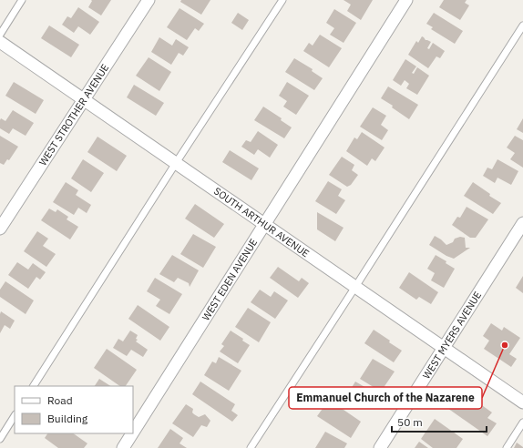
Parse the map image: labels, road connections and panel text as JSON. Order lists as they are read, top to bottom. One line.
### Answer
{"streets":{"street":["WEST STROTHER AVENUE","SOUTH ARTHUR AVENUE","WEST EDEN AVENUE","WEST MYERS AVENUE"]},"crossings":[["WEST STROTHER AVENUE","SOUTH ARTHUR AVENUE"],["SOUTH ARTHUR AVENUE","WEST EDEN AVENUE"],["SOUTH ARTHUR AVENUE","WEST MYERS AVENUE"]],"places":["Emmanuel Church of the Nazarene"],"legend":["Road","Building"],"scale_bar":"50 m"}
